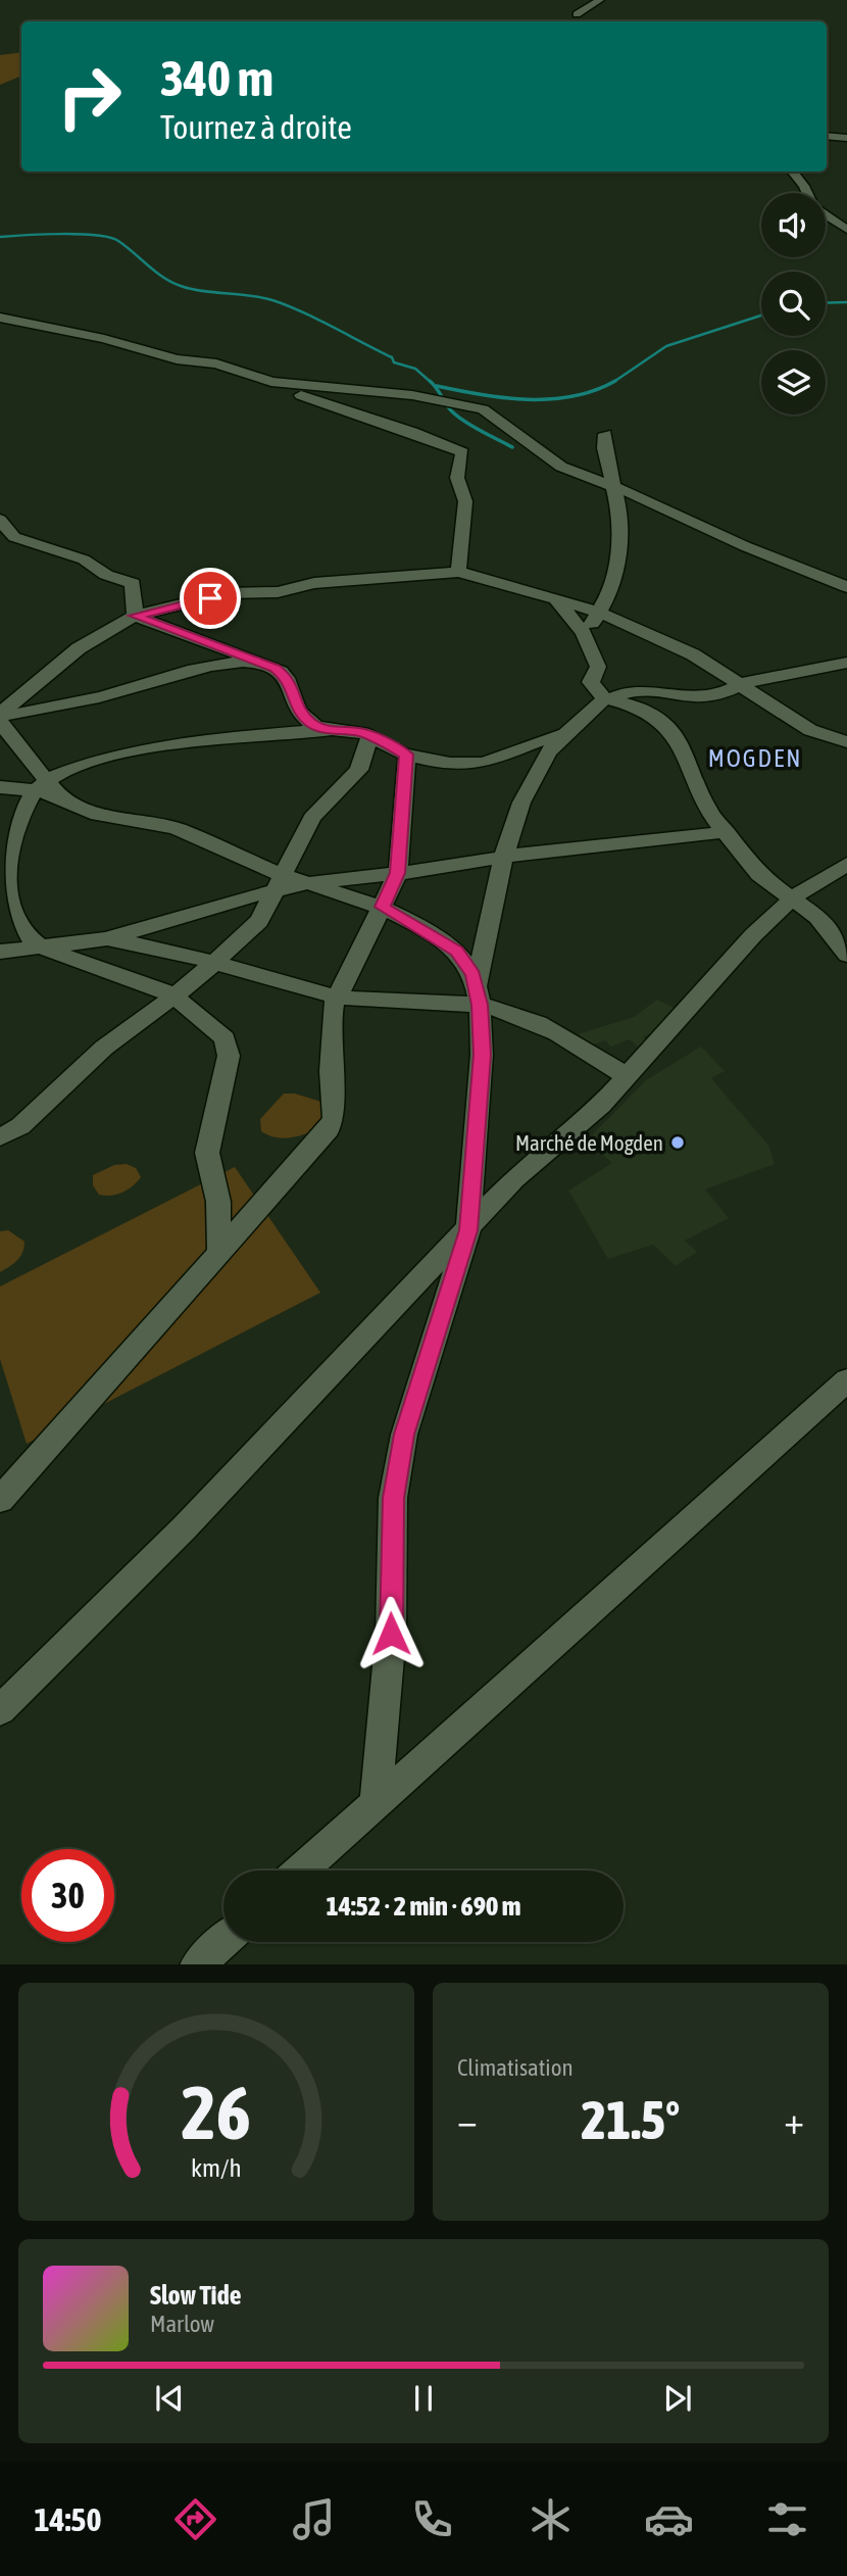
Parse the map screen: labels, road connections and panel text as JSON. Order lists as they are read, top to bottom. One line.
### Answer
{"districts":["MOGDEN"],"places":["Marché de Mogden"],"page":{"turn":["340 m","Tournez à droite"],"limit":"30","trip":"14:52 · 2 min · 690 m","tile":"Climatisation","heat":["−","21.5°","+"],"song":["Slow Tide","Marlow"],"tabs":"14:50","gauge":["26","km/h"]}}
